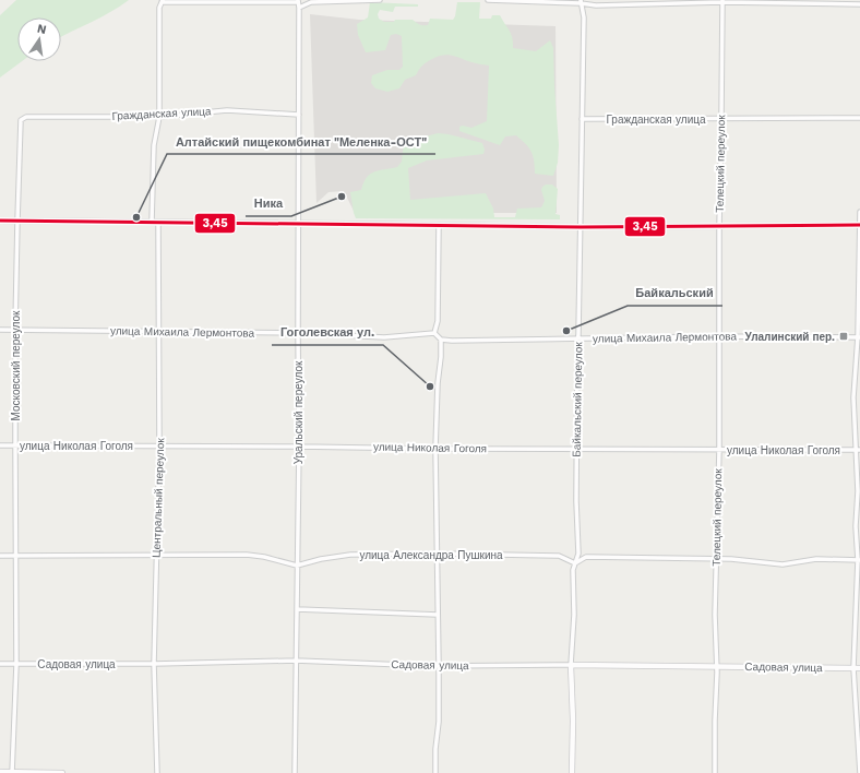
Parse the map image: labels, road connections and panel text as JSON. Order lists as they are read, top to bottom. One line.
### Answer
{"streets":{"main road":["Байкальский переулок","Садовая улица"],"street":["Гражданская улица","Телецкий переулок","улица Михаила Лермонтова","Московский переулок","Уральский переулок","улица Николая Гоголя","Центральный переулок","улица Александра Пушкина"]},"crossings":[["Гражданская улица","Телецкий переулок"],["Гражданская улица","Московский переулок"],["Гражданская улица","Байкальский переулок"],["Гражданская улица","Уральский переулок"],["Телецкий переулок","улица Михаила Лермонтова"],["Телецкий переулок","улица Николая Гоголя"],["Телецкий переулок","Садовая улица"],["улица Михаила Лермонтова","Московский переулок"],["улица Михаила Лермонтова","Байкальский переулок"],["улица Михаила Лермонтова","Уральский переулок"],["улица Михаила Лермонтова","Центральный переулок"],["Московский переулок","улица Николая Гоголя"],["Московский переулок","улица Александра Пушкина"],["Московский переулок","Садовая улица"],["Байкальский переулок","улица Николая Гоголя"],["Байкальский переулок","улица Александра Пушкина"],["Байкальский переулок","Садовая улица"],["Уральский переулок","улица Николая Гоголя"],["Уральский переулок","улица Александра Пушкина"],["Уральский переулок","Садовая улица"],["улица Николая Гоголя","Центральный переулок"],["Центральный переулок","улица Александра Пушкина"],["Центральный переулок","Садовая улица"]],"places":{"other":["Ника","Алтайский пищекомбинат \"Меленка-ОСТ\"","Байкальский","Гоголевская ул."],"transit":["Улалинский пер."]},"lines":["transit line 3,45"],"north":"top"}
